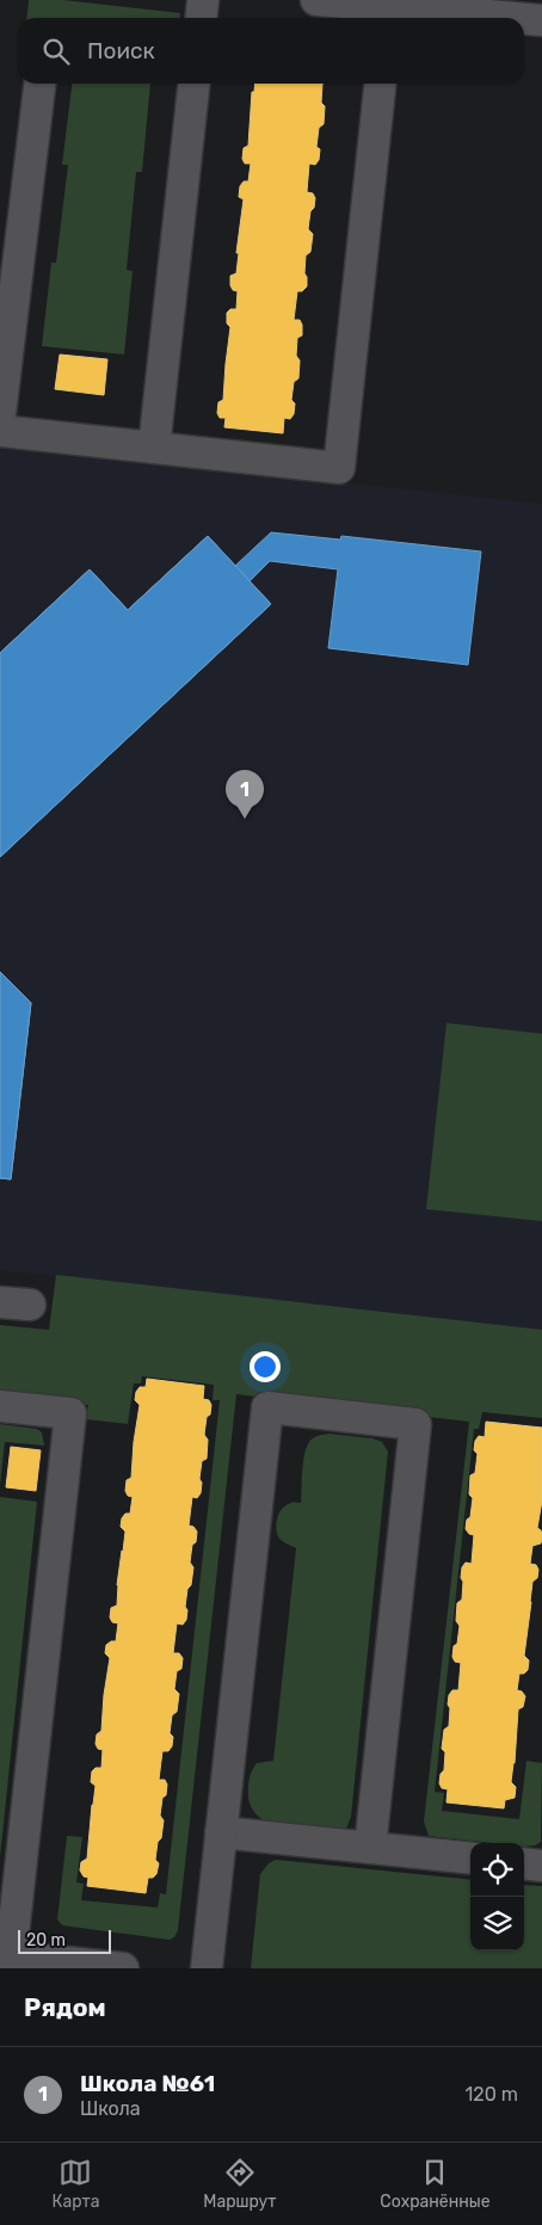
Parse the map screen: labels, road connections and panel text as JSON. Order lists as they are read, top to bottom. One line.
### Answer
{"scale_bar":"20 m","page":{"search":"Поиск","pins":"1","scale":"20 m","heading":"Рядом","list":[{"mark":"1","name":"Школа №61","note":"Школа","value":"120 m"}],"nav":["Карта","Маршрут","Сохранённые"]}}
